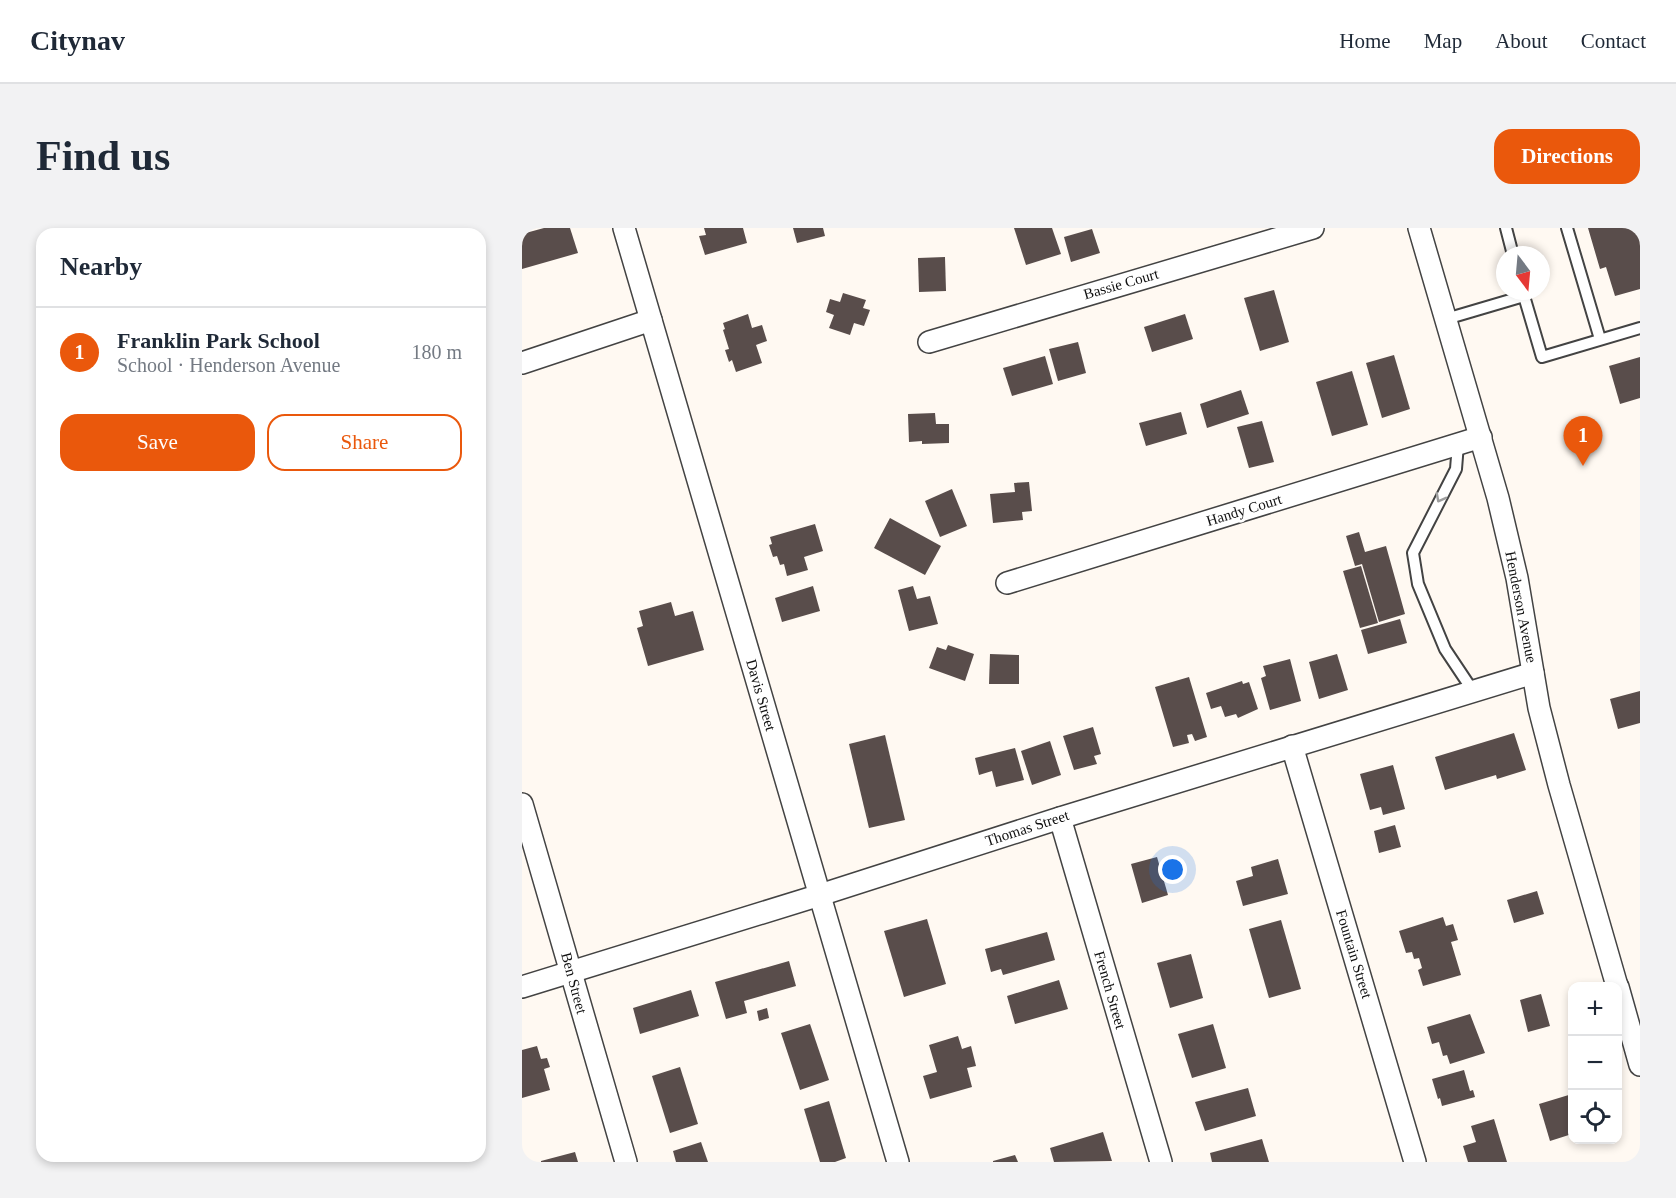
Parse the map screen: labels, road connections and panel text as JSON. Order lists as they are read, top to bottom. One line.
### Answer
{"streets":{"street":["Bassie Court","Handy Court","Henderson Avenue","Davis Street","Thomas Street","Fountain Street","Ben Street","French Street"]},"crossings":[["Handy Court","Henderson Avenue"],["Henderson Avenue","Thomas Street"],["Davis Street","Thomas Street"],["Thomas Street","Fountain Street"],["Thomas Street","Ben Street"],["Thomas Street","French Street"]],"north":"bottom","page":{"header":"Citynav","nav":["Home","Map","About","Contact"],"buttons":["Directions",["Save","Share"]],"title":"Find us","heading":"Nearby","list":[{"mark":"1","name":"Franklin Park School","note":"School · Henderson Avenue","value":"180 m"}],"pins":"1","map_buttons":["+","−"]}}
